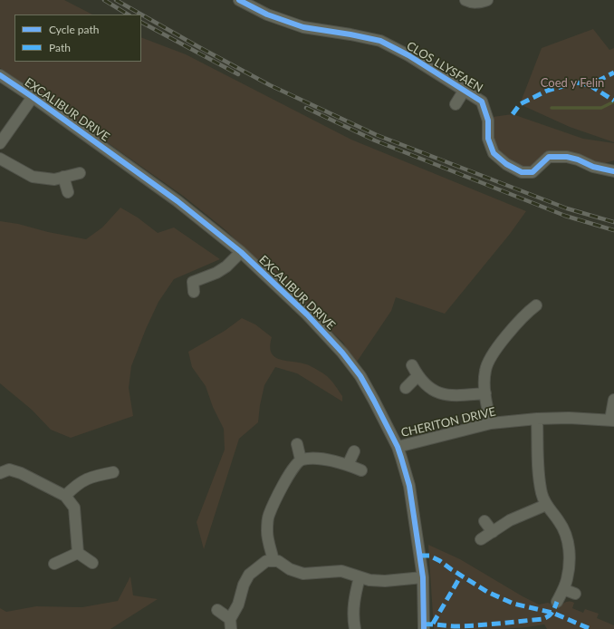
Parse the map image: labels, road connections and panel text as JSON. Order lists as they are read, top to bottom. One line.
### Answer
{"streets":{"street":["CLOS LLYSFAEN","EXCALIBUR DRIVE","CHERITON DRIVE"]},"crossings":[["EXCALIBUR DRIVE","CHERITON DRIVE"]],"parks":["Coed y Felin"],"legend":["Cycle path","Path"]}
